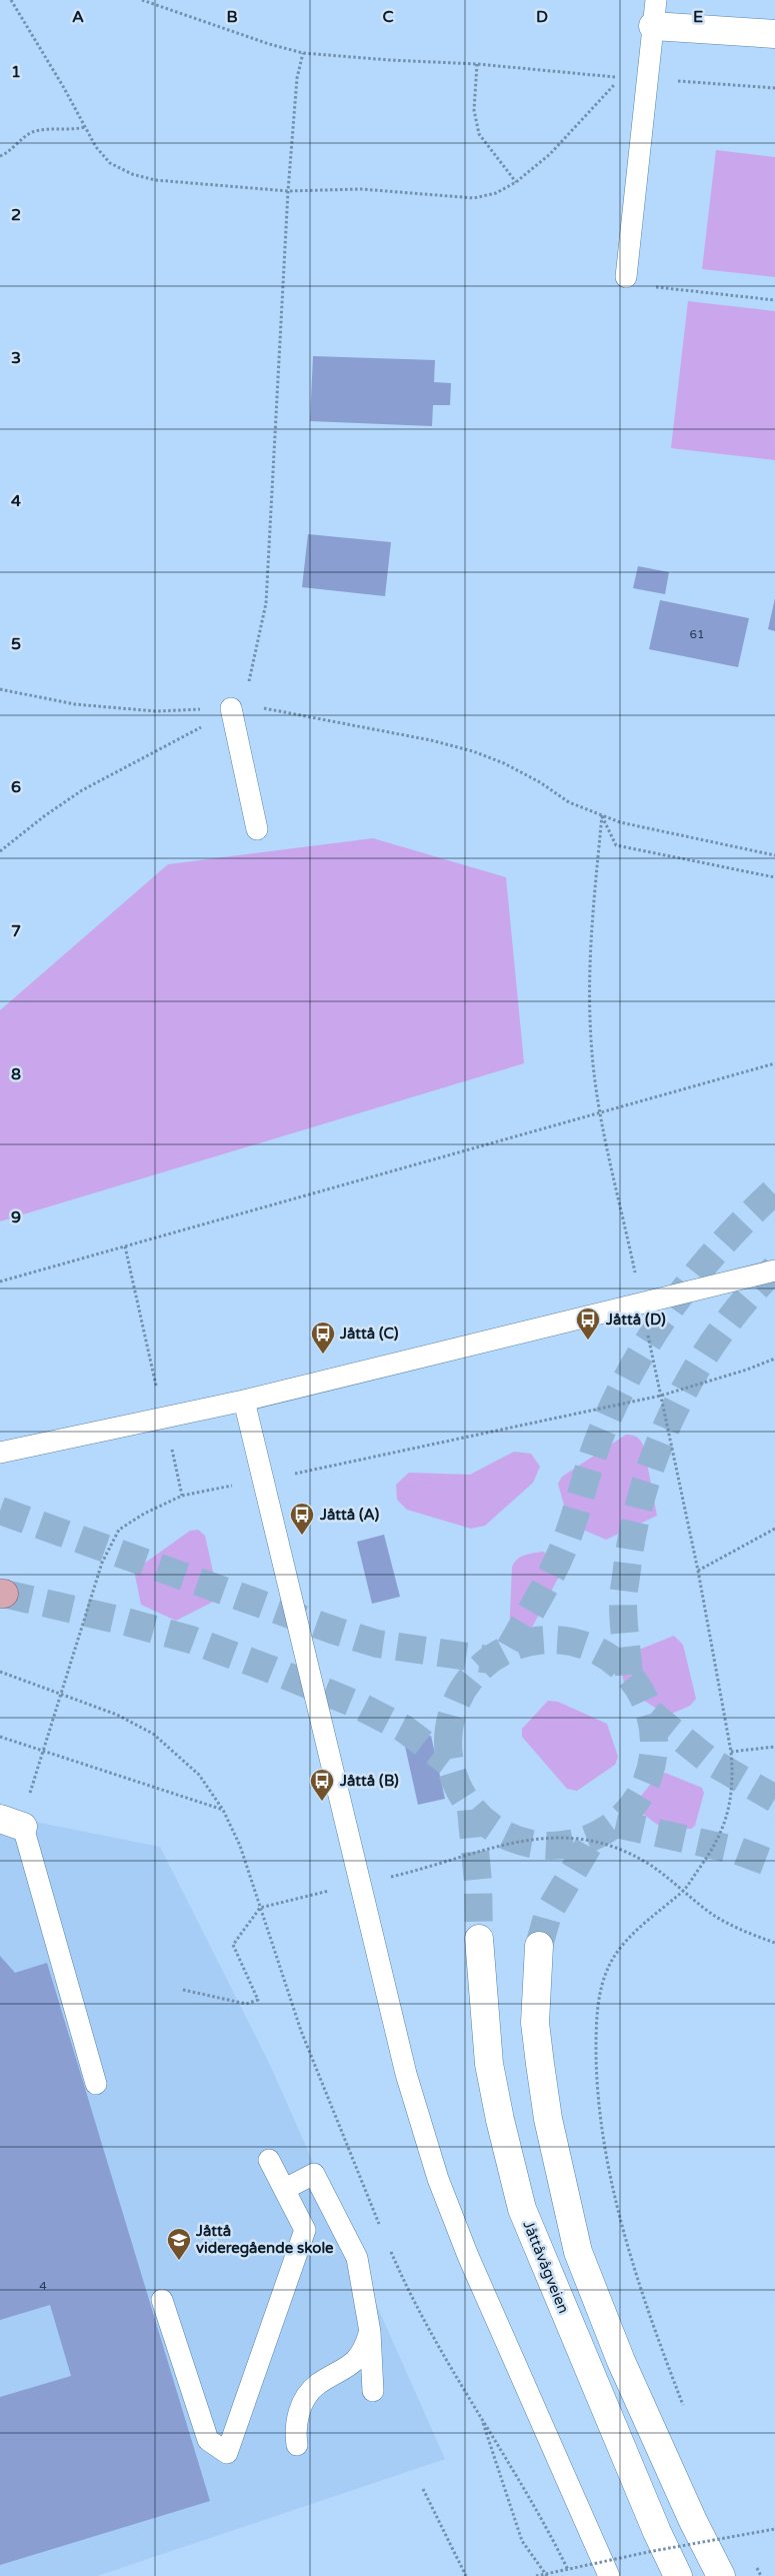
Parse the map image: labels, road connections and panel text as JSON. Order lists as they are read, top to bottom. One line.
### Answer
{"streets":{"street":["Jåttåvågveien"]},"places":{"bus stop":["Jåttå (D)","Jåttå (C)","Jåttå (A)","Jåttå (B)"],"school or university":["Jåttå videregående skole"]},"house_numbers":["61","4"],"grid":{"columns":["A","B","C","D","E"],"rows":["1","2","3","4","5","6","7","8","9"]}}
